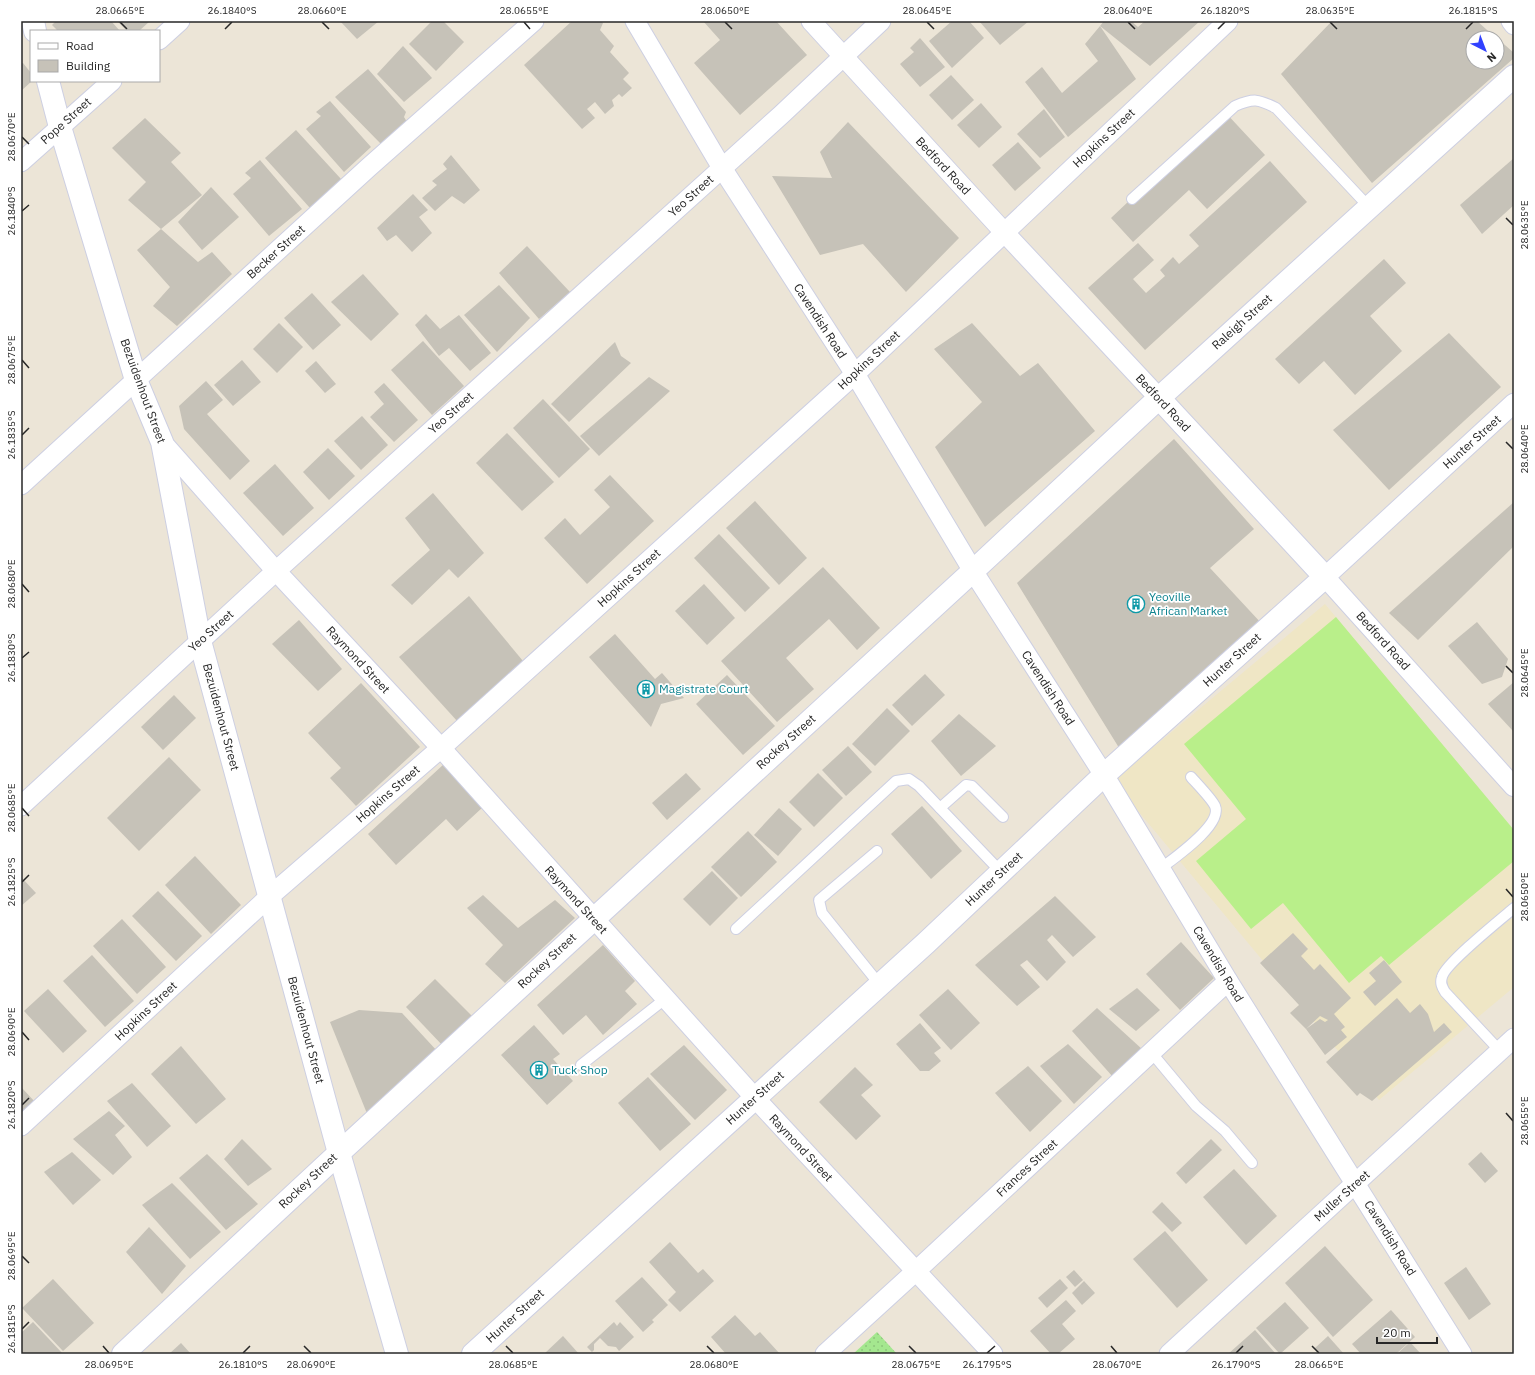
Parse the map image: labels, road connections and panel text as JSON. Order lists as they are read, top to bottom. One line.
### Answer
{"streets":{"main road":["Bedford Road","Raleigh Street","Bezuidenhout Street","Hunter Street","Rockey Street"],"street":["Pope Street","Hopkins Street","Yeo Street","Becker Street","Cavendish Road","Raymond Street","Frances Street","Muller Street"]},"crossings":[["Pope Street","Bezuidenhout Street"],["Hopkins Street","Bedford Road"],["Hopkins Street","Cavendish Road"],["Hopkins Street","Bezuidenhout Street"],["Hopkins Street","Raymond Street"],["Bedford Road","Yeo Street"],["Bedford Road","Raleigh Street"],["Bedford Road","Hunter Street"],["Yeo Street","Cavendish Road"],["Yeo Street","Bezuidenhout Street"],["Yeo Street","Raymond Street"],["Becker Street","Bezuidenhout Street"],["Cavendish Road","Raleigh Street"],["Cavendish Road","Hunter Street"],["Cavendish Road","Rockey Street"],["Cavendish Road","Frances Street"],["Cavendish Road","Muller Street"],["Raleigh Street","Rockey Street"],["Bezuidenhout Street","Raymond Street"],["Bezuidenhout Street","Rockey Street"],["Hunter Street","Raymond Street"],["Raymond Street","Rockey Street"],["Raymond Street","Frances Street"]],"places":{"building":["Yeoville African Market","Magistrate Court","Tuck Shop"]},"legend":["Road","Building"],"scale_bar":"20 m","north":"bottom right","coordinates":["28.0665°E","26.1840°S","28.0660°E","28.0655°E","28.0650°E","28.0645°E","28.0640°E","26.1820°S","28.0635°E","26.1815°S","28.0670°E","28.0675°E","26.1835°S","28.0680°E","26.1830°S","28.0685°E","26.1825°S","28.0690°E","28.0695°E","26.1810°S","26.1795°S","26.1790°S"]}
